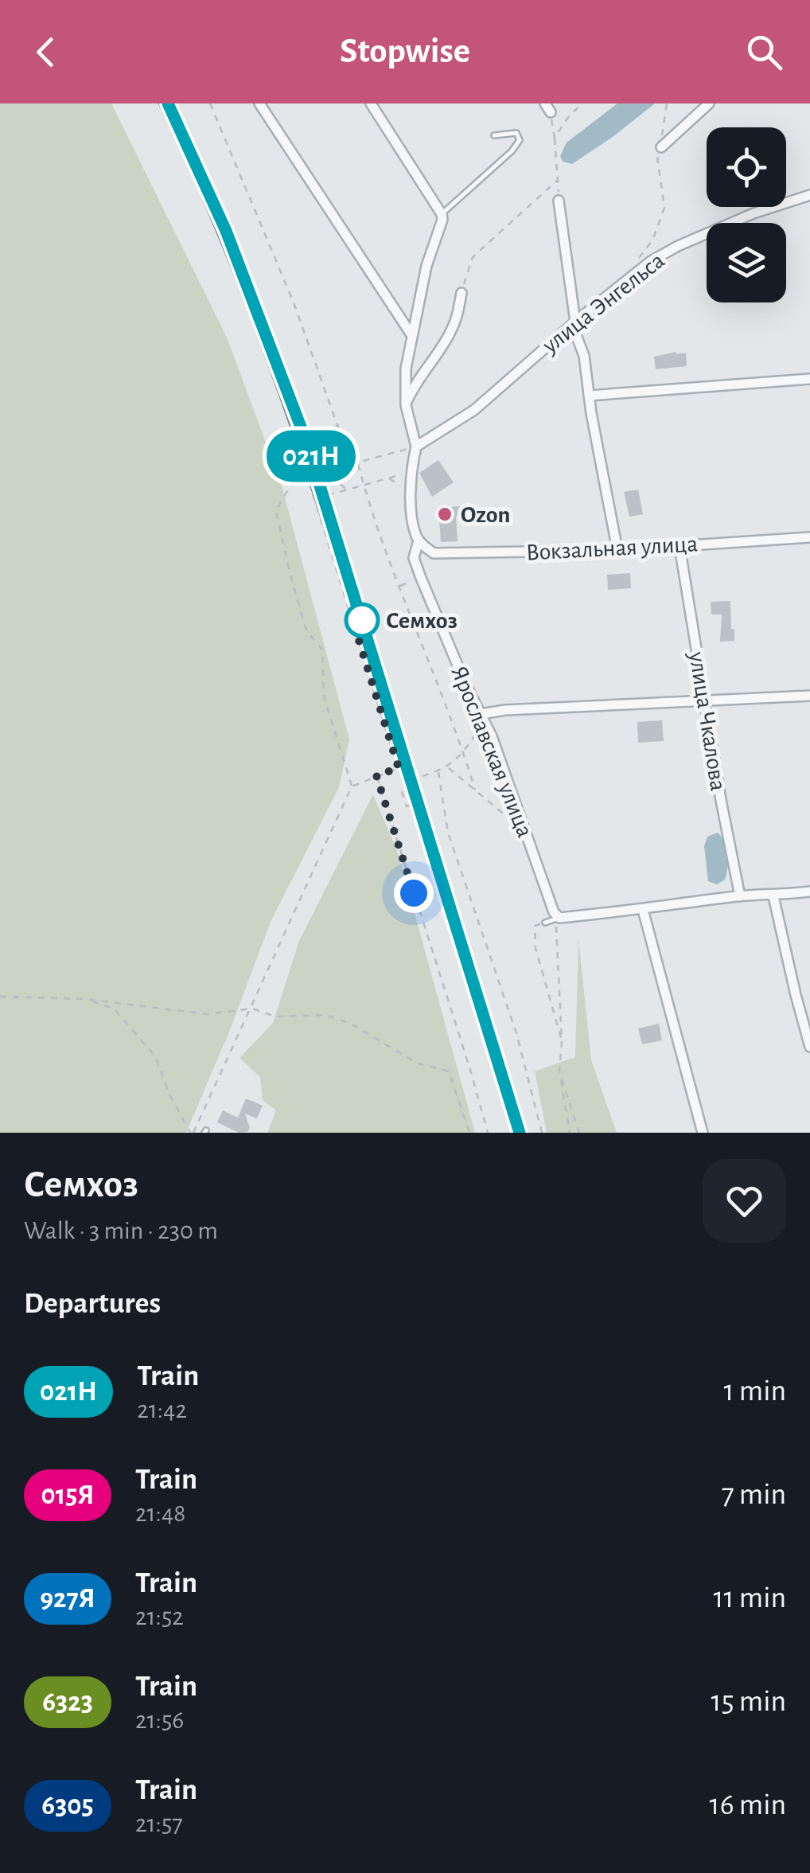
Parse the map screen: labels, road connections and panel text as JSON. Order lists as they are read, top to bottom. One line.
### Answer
{"streets":{"street":["улица Энгельса","Вокзальная улица","улица Чкалова","Ярославская улица"]},"crossings":[["улица Энгельса","Ярославская улица"],["Вокзальная улица","улица Чкалова"],["Вокзальная улица","Ярославская улица"]],"places":["Ozon","Семхоз"],"page":{"header":"Stopwise","on_map":"021Н","heading":[["Семхоз","Walk · 3 min · 230 m"],"Departures"],"list":[{"mark":"021Н","name":"Train","note":"21:42","value":"1 min"},{"mark":"015Я","name":"Train","note":"21:48","value":"7 min"},{"mark":"927Я","name":"Train","note":"21:52","value":"11 min"},{"mark":"6323","name":"Train","note":"21:56","value":"15 min"},{"mark":"6305","name":"Train","note":"21:57","value":"16 min"}]}}
